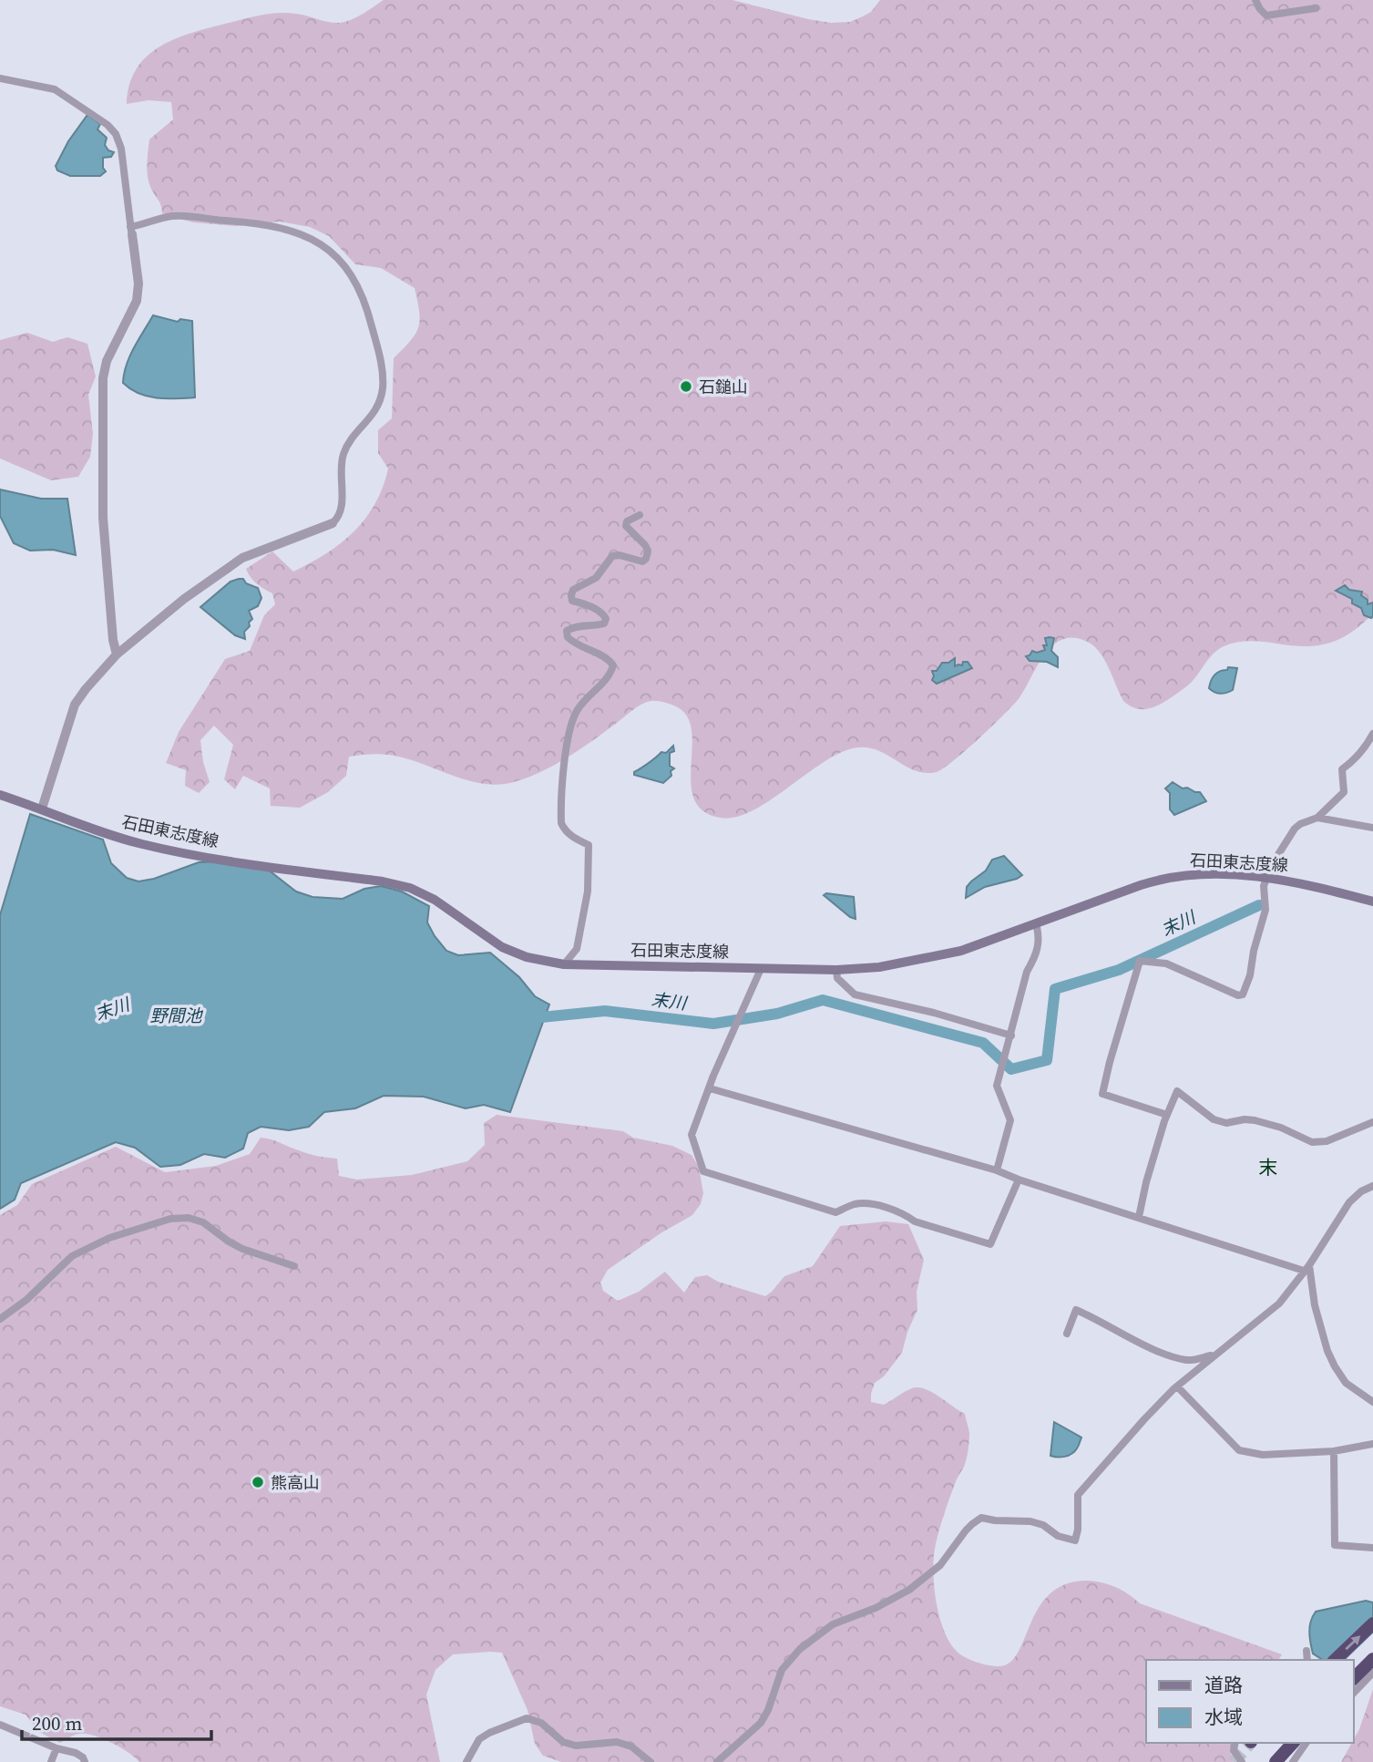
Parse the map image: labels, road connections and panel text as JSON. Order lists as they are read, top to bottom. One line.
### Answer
{"streets":{"main road":["石田東志度線"]},"districts":["末"],"water":["末川","野間池"],"places":["石鎚山","熊高山"],"legend":["道路","水域"],"scale_bar":"200 m"}
